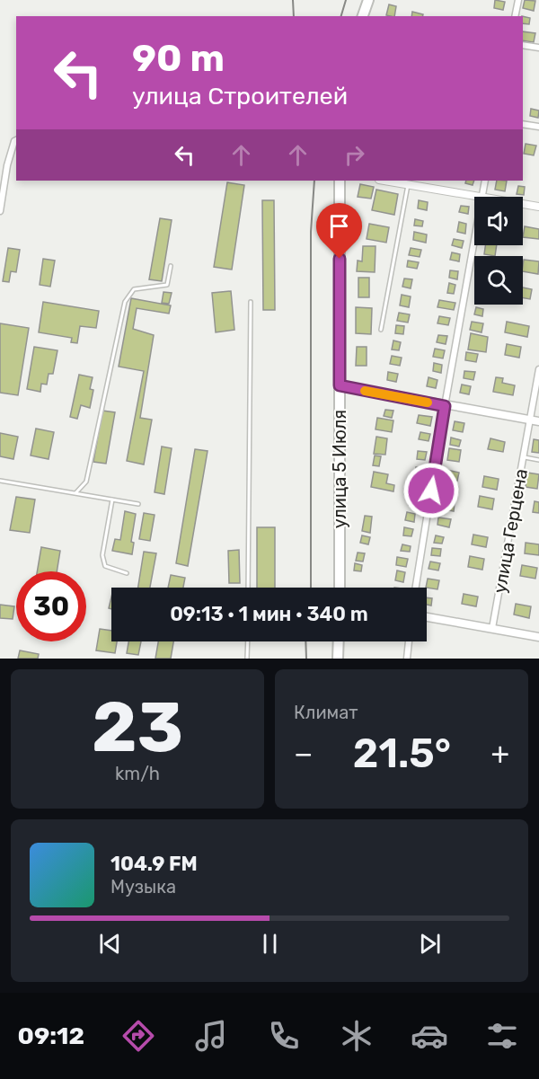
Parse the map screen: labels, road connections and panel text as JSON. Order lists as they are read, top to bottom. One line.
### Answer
{"streets":{"highway":["улица 5 Июля"],"street":["улица Герцена"]},"page":{"turn":["90 m","улица Строителей"],"limit":"30","trip":"09:13 · 1 мин · 340 m","tile":[["23","km/h"],"Климат"],"heat":["−","21.5°","+"],"song":["104.9 FM","Музыка"],"tabs":"09:12"}}
